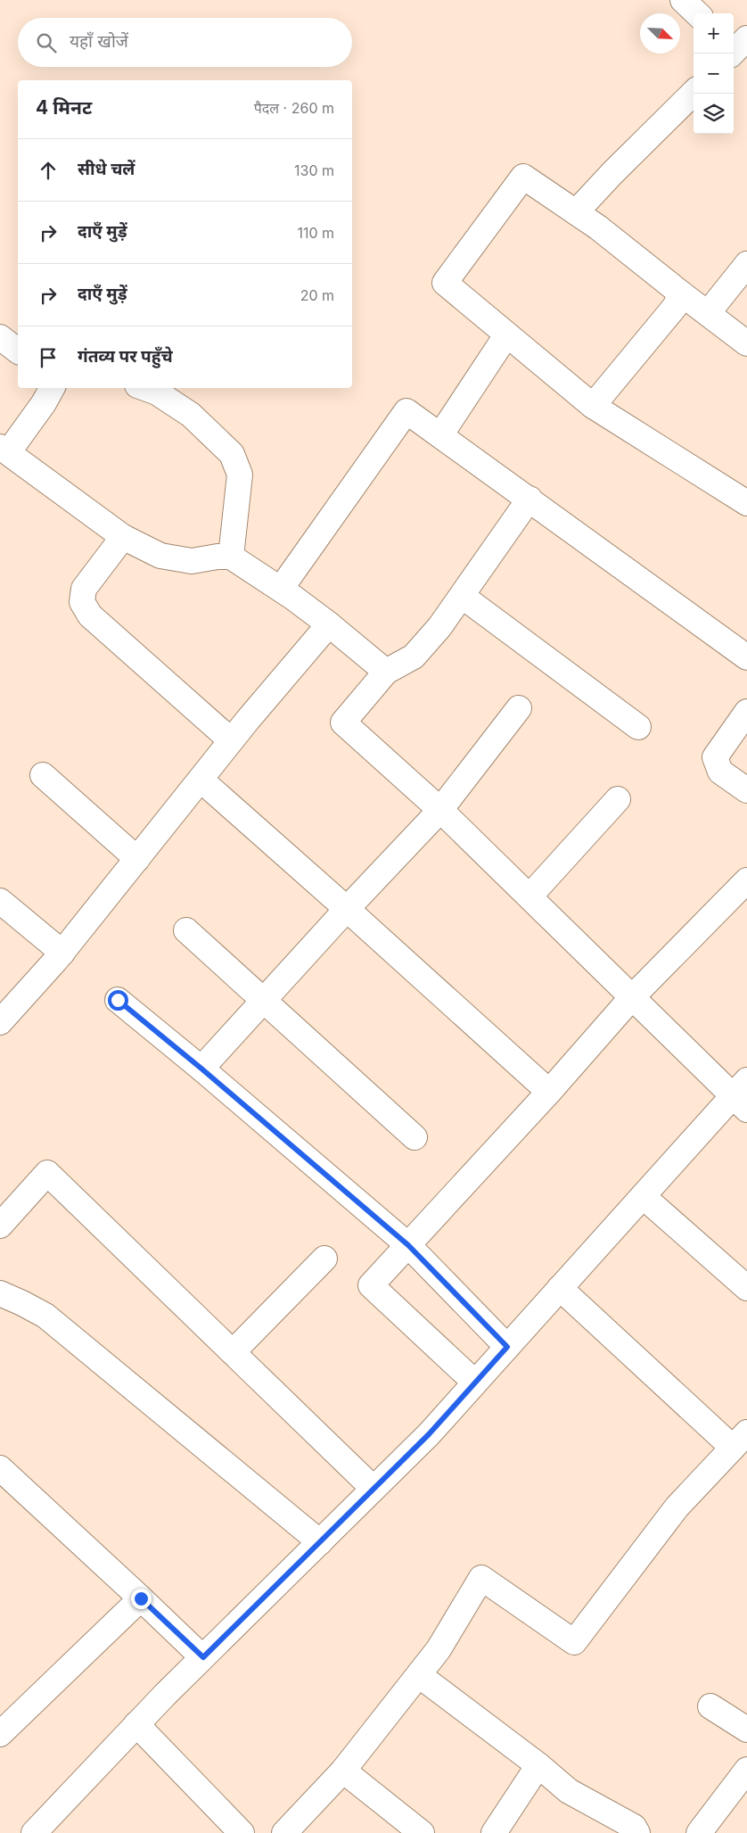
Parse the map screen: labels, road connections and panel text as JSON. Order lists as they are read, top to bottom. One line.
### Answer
{"north":"bottom right","page":{"map_buttons":["+","−"],"search":"यहाँ खोजें","heading":["4 मिनट","पैदल · 260 m"],"list":[["सीधे चलें","130 m"],["दाएँ मुड़ें","110 m"],["दाएँ मुड़ें","20 m"],"गंतव्य पर पहुँचे"]}}
